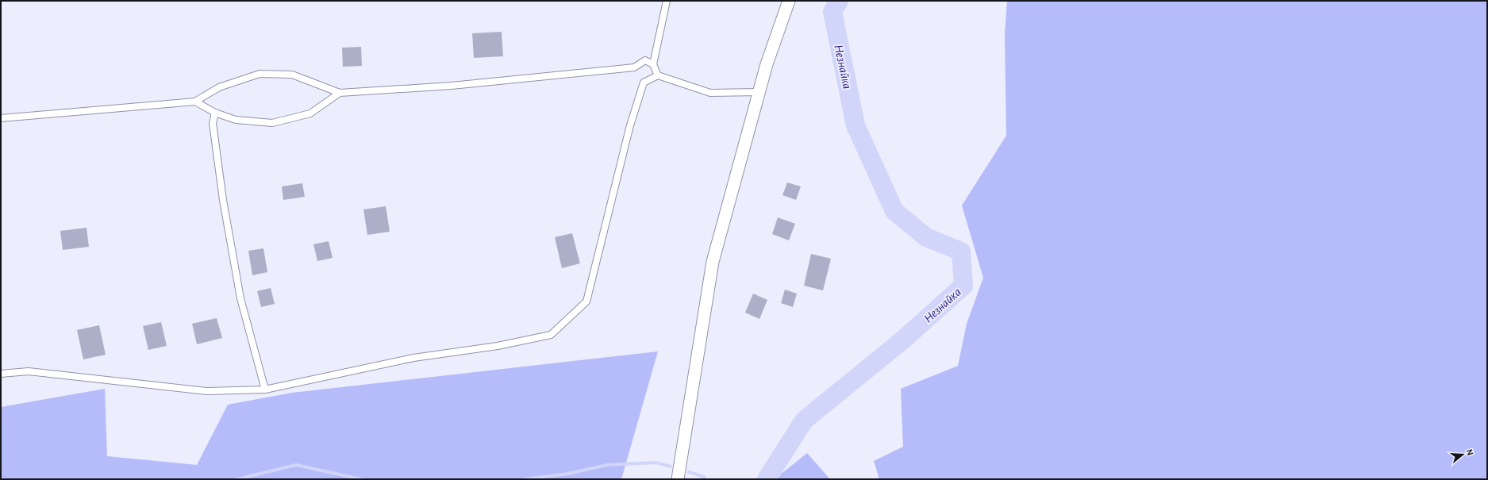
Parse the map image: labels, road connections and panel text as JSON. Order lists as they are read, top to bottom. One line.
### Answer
{"water":["Незнайка"],"north":"right"}
